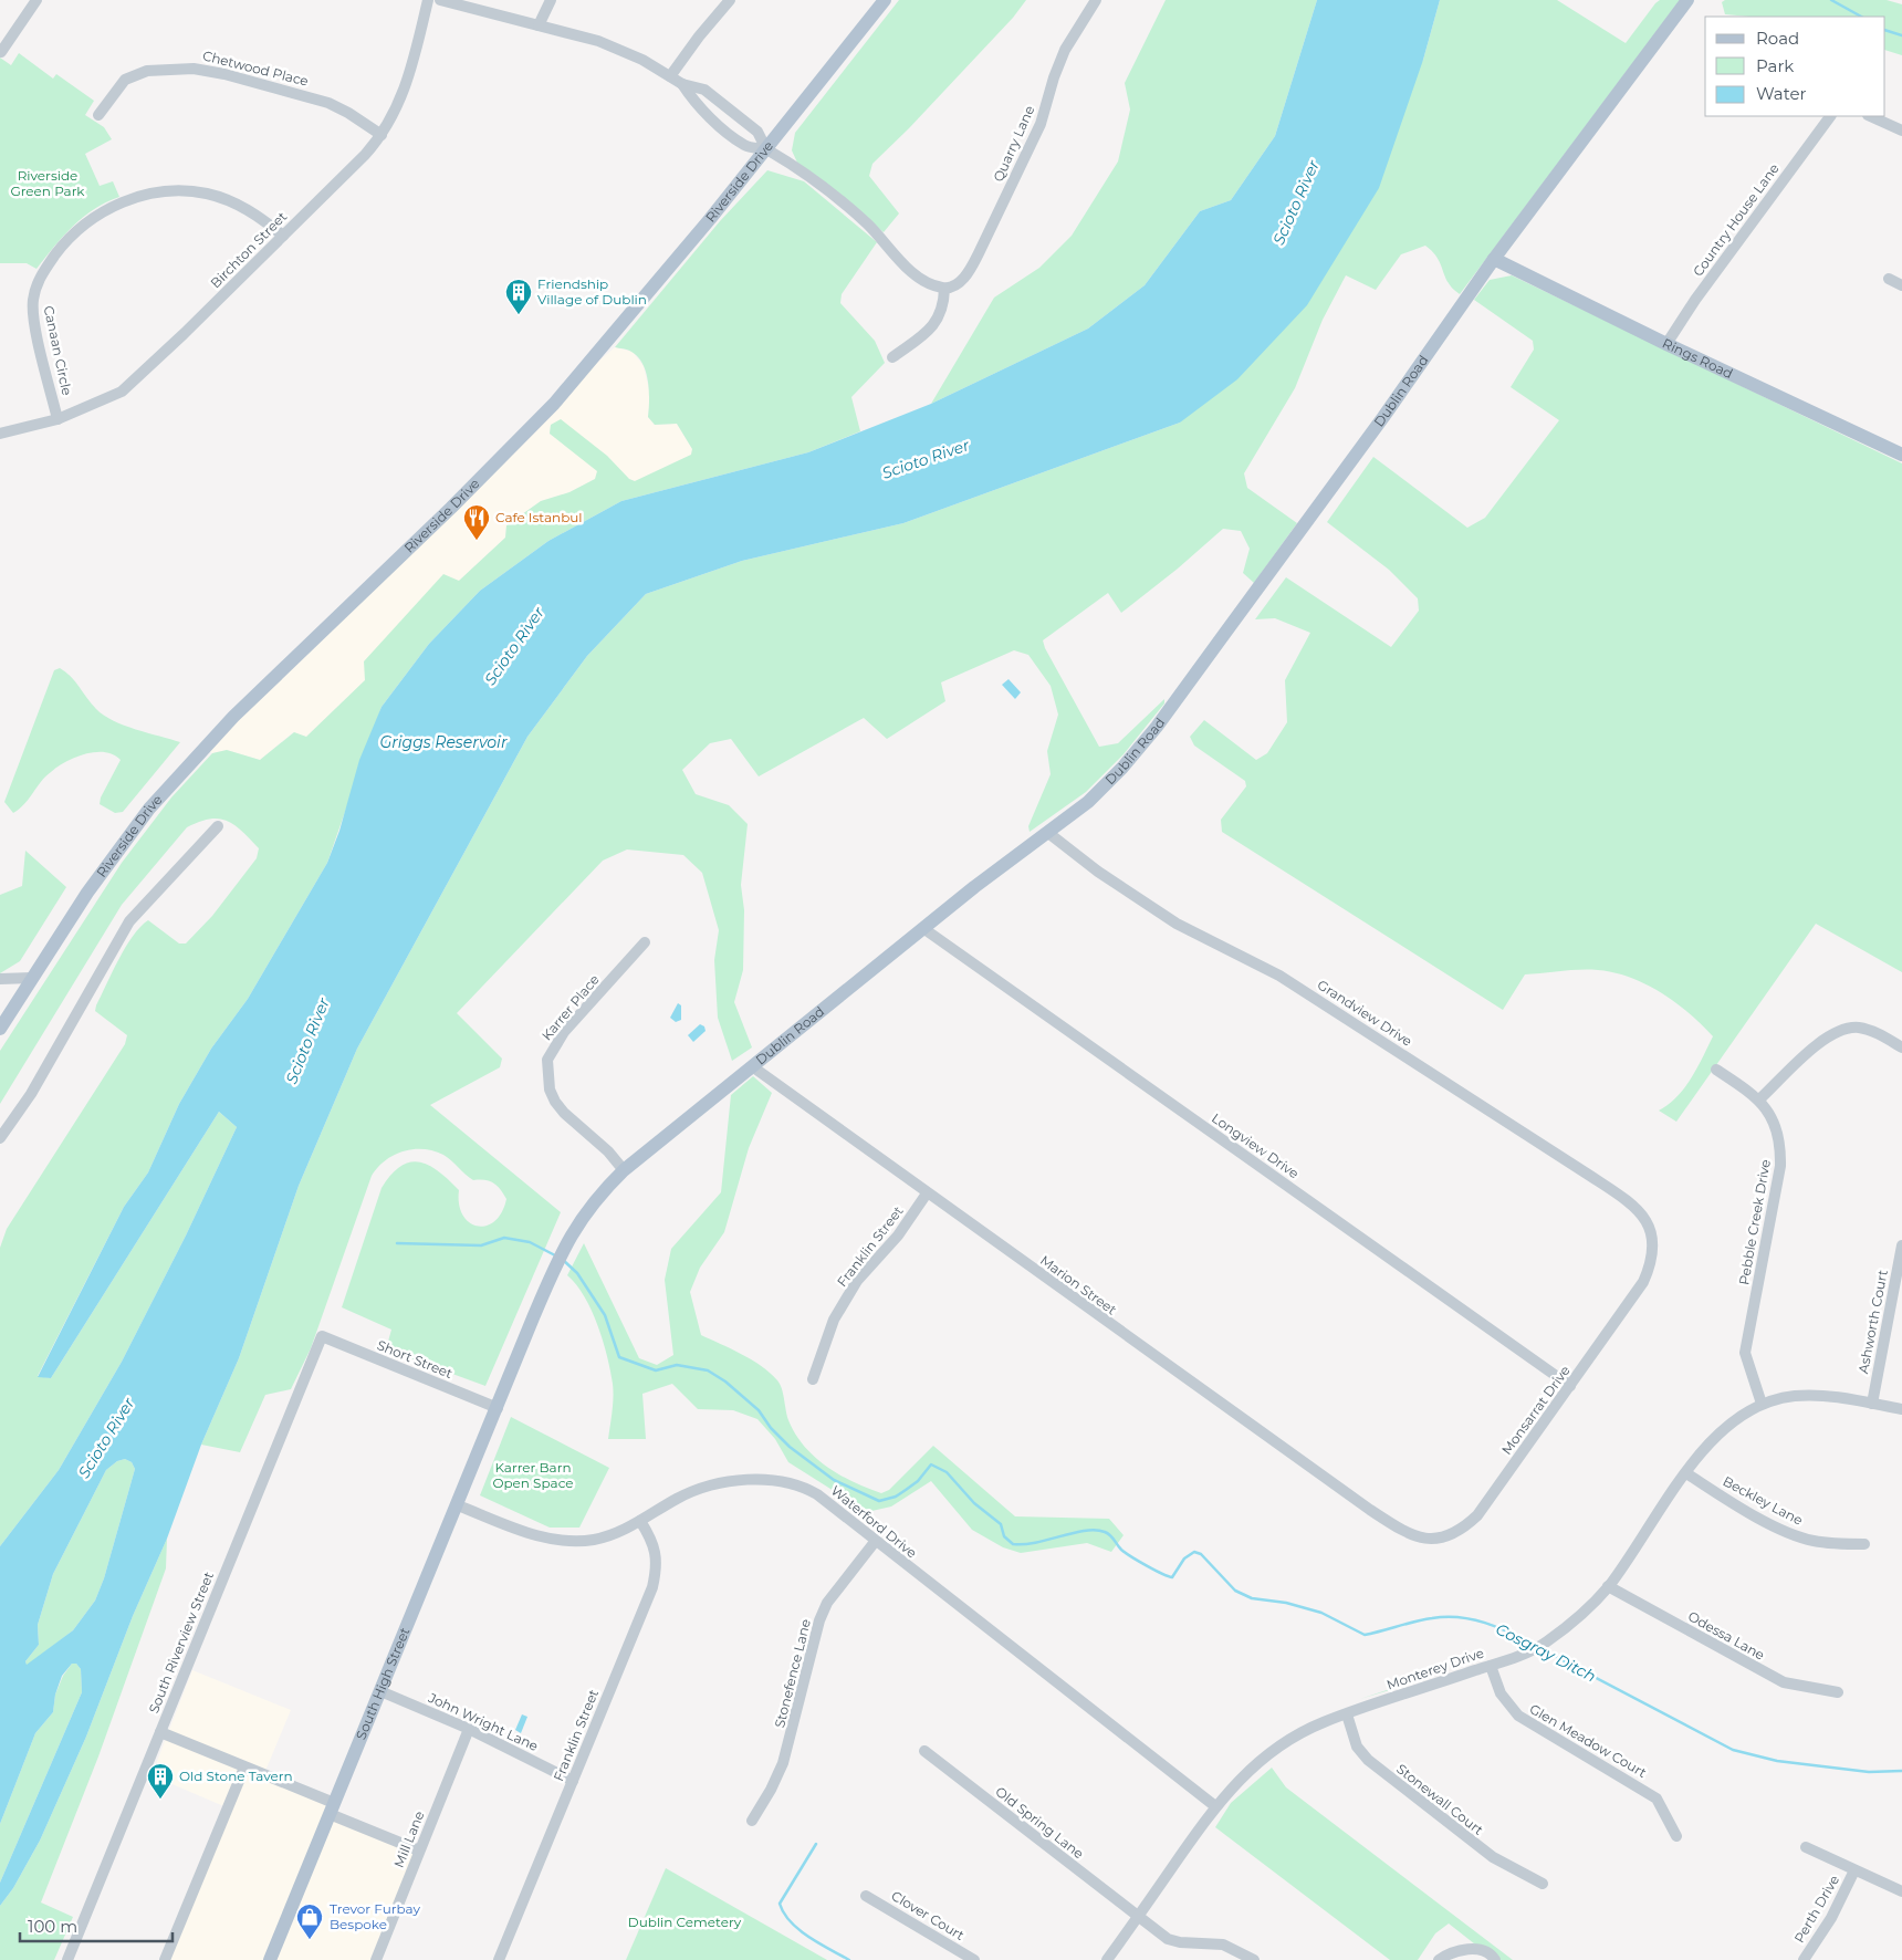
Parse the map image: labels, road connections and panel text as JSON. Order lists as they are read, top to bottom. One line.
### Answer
{"streets":{"main road":["Riverside Drive","Rings Road","Dublin Road","South High Street"],"street":["Chetwood Place","Quarry Lane","Country House Lane","Birchton Street","Canaan Circle","Karrer Place","Grandview Drive","Longview Drive","Pebble Creek Drive","Franklin Street","Marion Street","Ashworth Court","Short Street","Monsarrat Drive","Beckley Lane","Waterford Drive","Odessa Lane","South Riverview Street","Monterey Drive","Stonefence Lane","John Wright Lane","Glen Meadow Court","Stonewall Court","Old Spring Lane","Mill Lane","Perth Drive","Clover Court"]},"crossings":[["Chetwood Place","Birchton Street"],["Country House Lane","Rings Road"],["Birchton Street","Canaan Circle"],["Rings Road","Dublin Road"],["Dublin Road","Karrer Place"],["Dublin Road","Grandview Drive"],["Dublin Road","Longview Drive"],["Dublin Road","Marion Street"],["Dublin Road","Short Street"],["Dublin Road","South High Street"],["Grandview Drive","Monsarrat Drive"],["Longview Drive","Monsarrat Drive"],["Pebble Creek Drive","Monterey Drive"],["Franklin Street","Marion Street"],["Franklin Street","Waterford Drive"],["Franklin Street","John Wright Lane"],["Marion Street","Monsarrat Drive"],["Ashworth Court","Monterey Drive"],["Short Street","South Riverview Street"],["Short Street","South High Street"],["Beckley Lane","Monterey Drive"],["Waterford Drive","Monterey Drive"],["Waterford Drive","Stonefence Lane"],["Waterford Drive","South High Street"],["Odessa Lane","Monterey Drive"],["Monterey Drive","Glen Meadow Court"],["Monterey Drive","Stonewall Court"],["Monterey Drive","Old Spring Lane"],["South High Street","John Wright Lane"],["John Wright Lane","Mill Lane"]],"water":["Scioto River","Griggs Reservoir","Cosgray Ditch"],"parks":["Riverside Green Park","Karrer Barn Open Space","Dublin Cemetery"],"places":{"building":["Friendship Village of Dublin","Old Stone Tavern"],"restaurant":["Cafe Istanbul"],"shop":["Trevor Furbay Bespoke"]},"legend":["Road","Park","Water"],"scale_bar":"100 m"}
